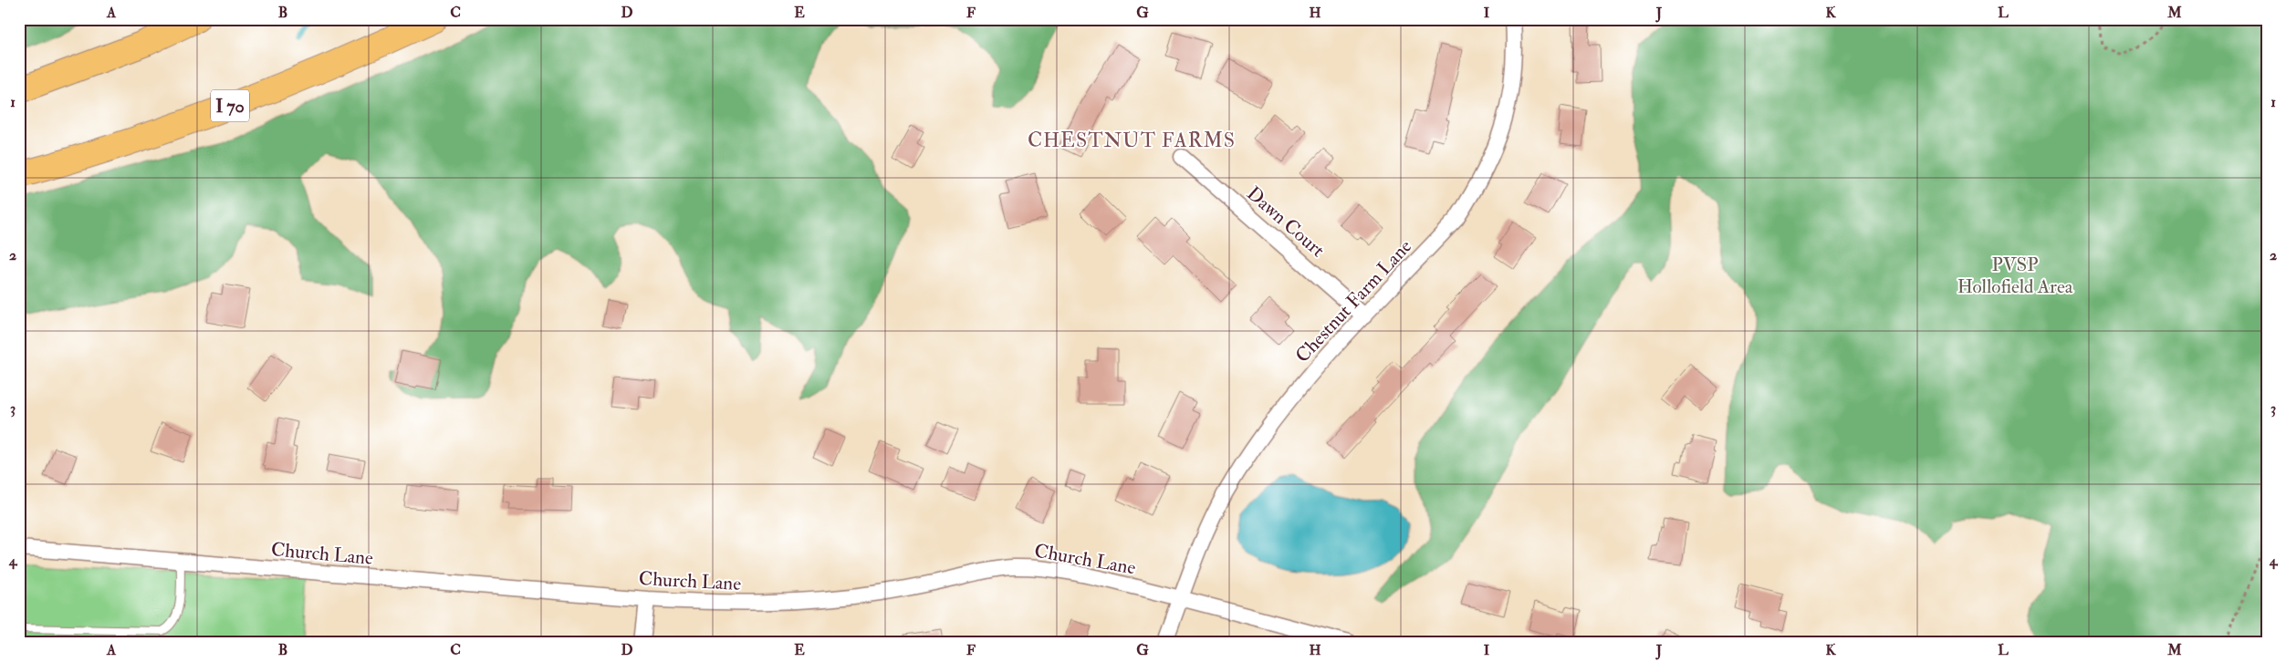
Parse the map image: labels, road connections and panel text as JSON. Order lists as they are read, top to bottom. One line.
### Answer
{"streets":{"highway":["I 70"],"street":["Dawn Court","Chestnut Farm Lane","Church Lane"]},"crossings":[["Dawn Court","Chestnut Farm Lane"],["Chestnut Farm Lane","Church Lane"]],"districts":["CHESTNUT FARMS"],"parks":["PVSP Hollofield Area"],"grid":{"columns":["A","B","C","D","E","F","G","H","I","J","K","L","M"],"rows":["1","2","3","4"]}}
